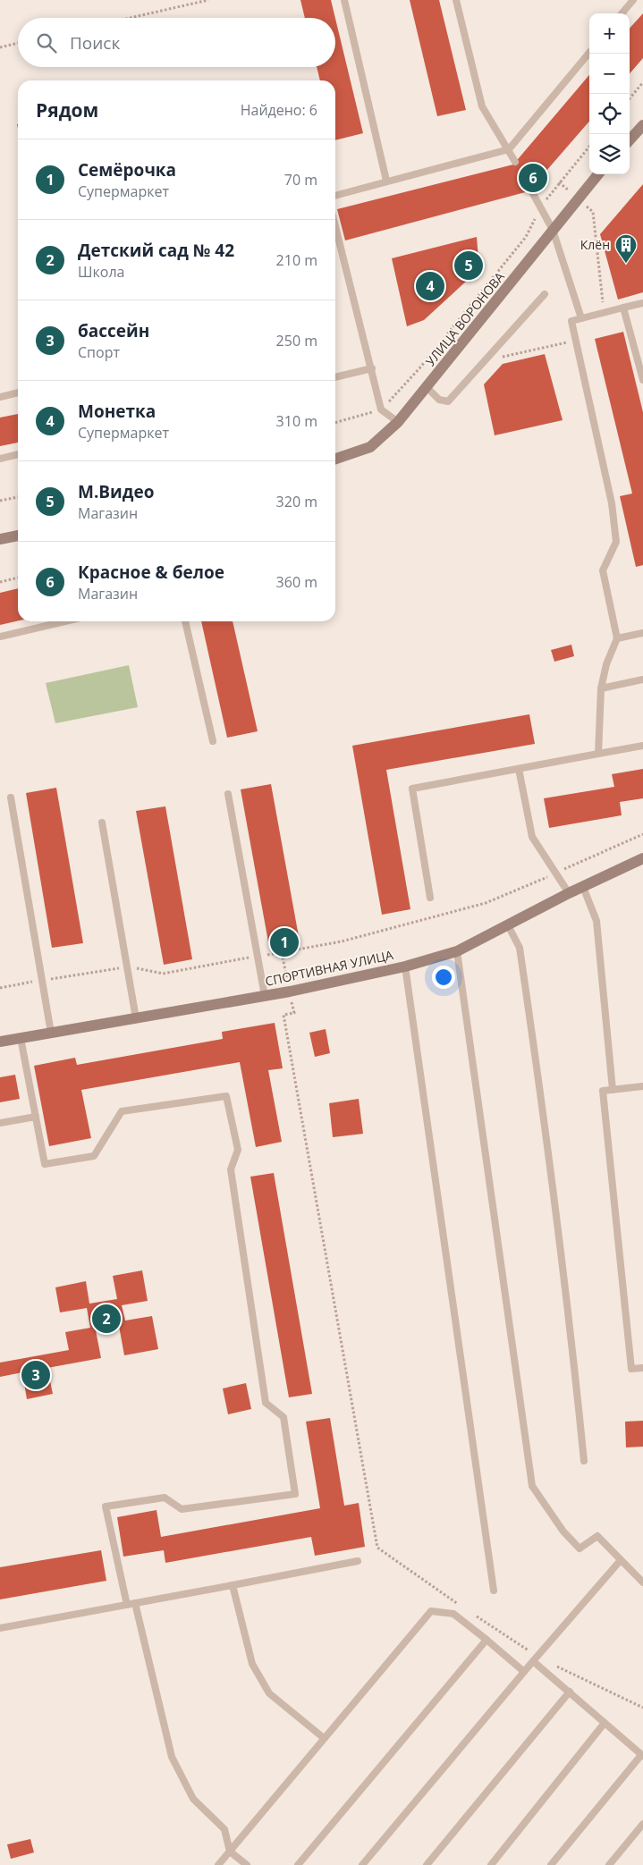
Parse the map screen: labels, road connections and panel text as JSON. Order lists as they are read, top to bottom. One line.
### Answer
{"streets":{"street":["УЛИЦА ВОРОНОВА","СПОРТИВНАЯ УЛИЦА"]},"places":{"building":["Клён"]},"page":{"map_buttons":["+","−"],"search":"Поиск","heading":["Рядом","Найдено: 6"],"list":[{"mark":"1","name":"Семёрочка","note":"Супермаркет","value":"70 m"},{"mark":"2","name":"Детский сад № 42","note":"Школа","value":"210 m"},{"mark":"3","name":"бассейн","note":"Спорт","value":"250 m"},{"mark":"4","name":"Монетка","note":"Супермаркет","value":"310 m"},{"mark":"5","name":"М.Видео","note":"Магазин","value":"320 m"},{"mark":"6","name":"Красное & белое","note":"Магазин","value":"360 m"}],"pins":["6","5","4","1","2","3"]}}
